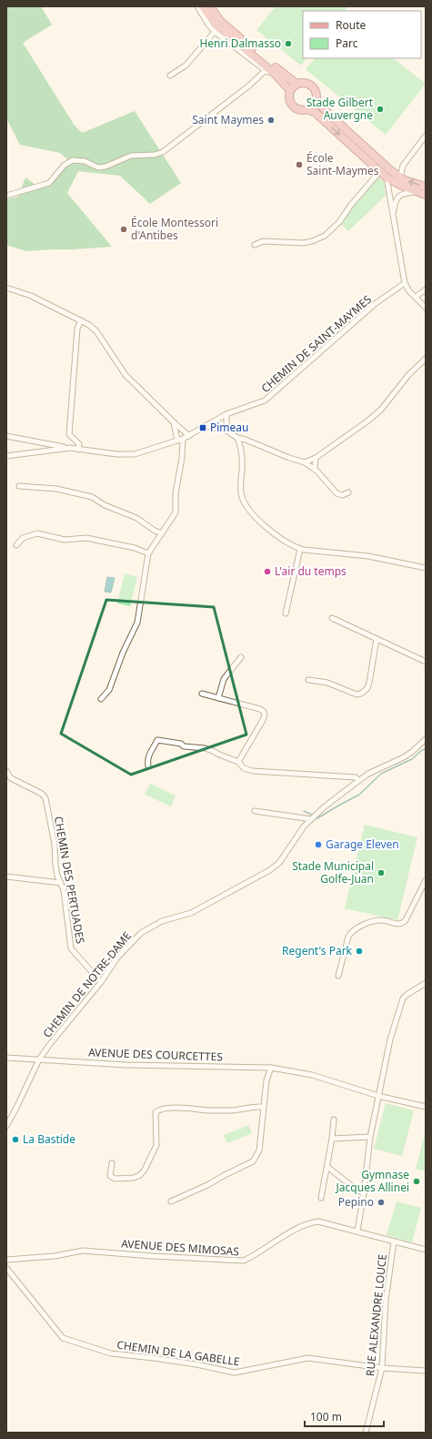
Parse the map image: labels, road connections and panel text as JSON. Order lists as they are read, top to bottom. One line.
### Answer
{"streets":{"street":["CHEMIN DE SAINT-MAYMES","CHEMIN DES PERTUADES","CHEMIN DE NOTRE-DAME","AVENUE DES COURCETTES","AVENUE DES MIMOSAS","RUE ALEXANDRE LOUCE","CHEMIN DE LA GABELLE"]},"crossings":[["CHEMIN DES PERTUADES","CHEMIN DE NOTRE-DAME"],["CHEMIN DE NOTRE-DAME","AVENUE DES COURCETTES"],["AVENUE DES MIMOSAS","RUE ALEXANDRE LOUCE"],["RUE ALEXANDRE LOUCE","CHEMIN DE LA GABELLE"]],"places":{"other":["Henri Dalmasso","Stade Gilbert Auvergne","Saint Maymes","École Saint-Maymes","École Montessori d'Antibes","L'air du temps","Garage Eleven","Stade Municipal Golfe-Juan","Regent's Park","La Bastide","Gymnase Jacques Allinei","Pepino"],"transit":["Pimeau"]},"legend":["Route","Parc"],"scale_bar":"100 m"}
